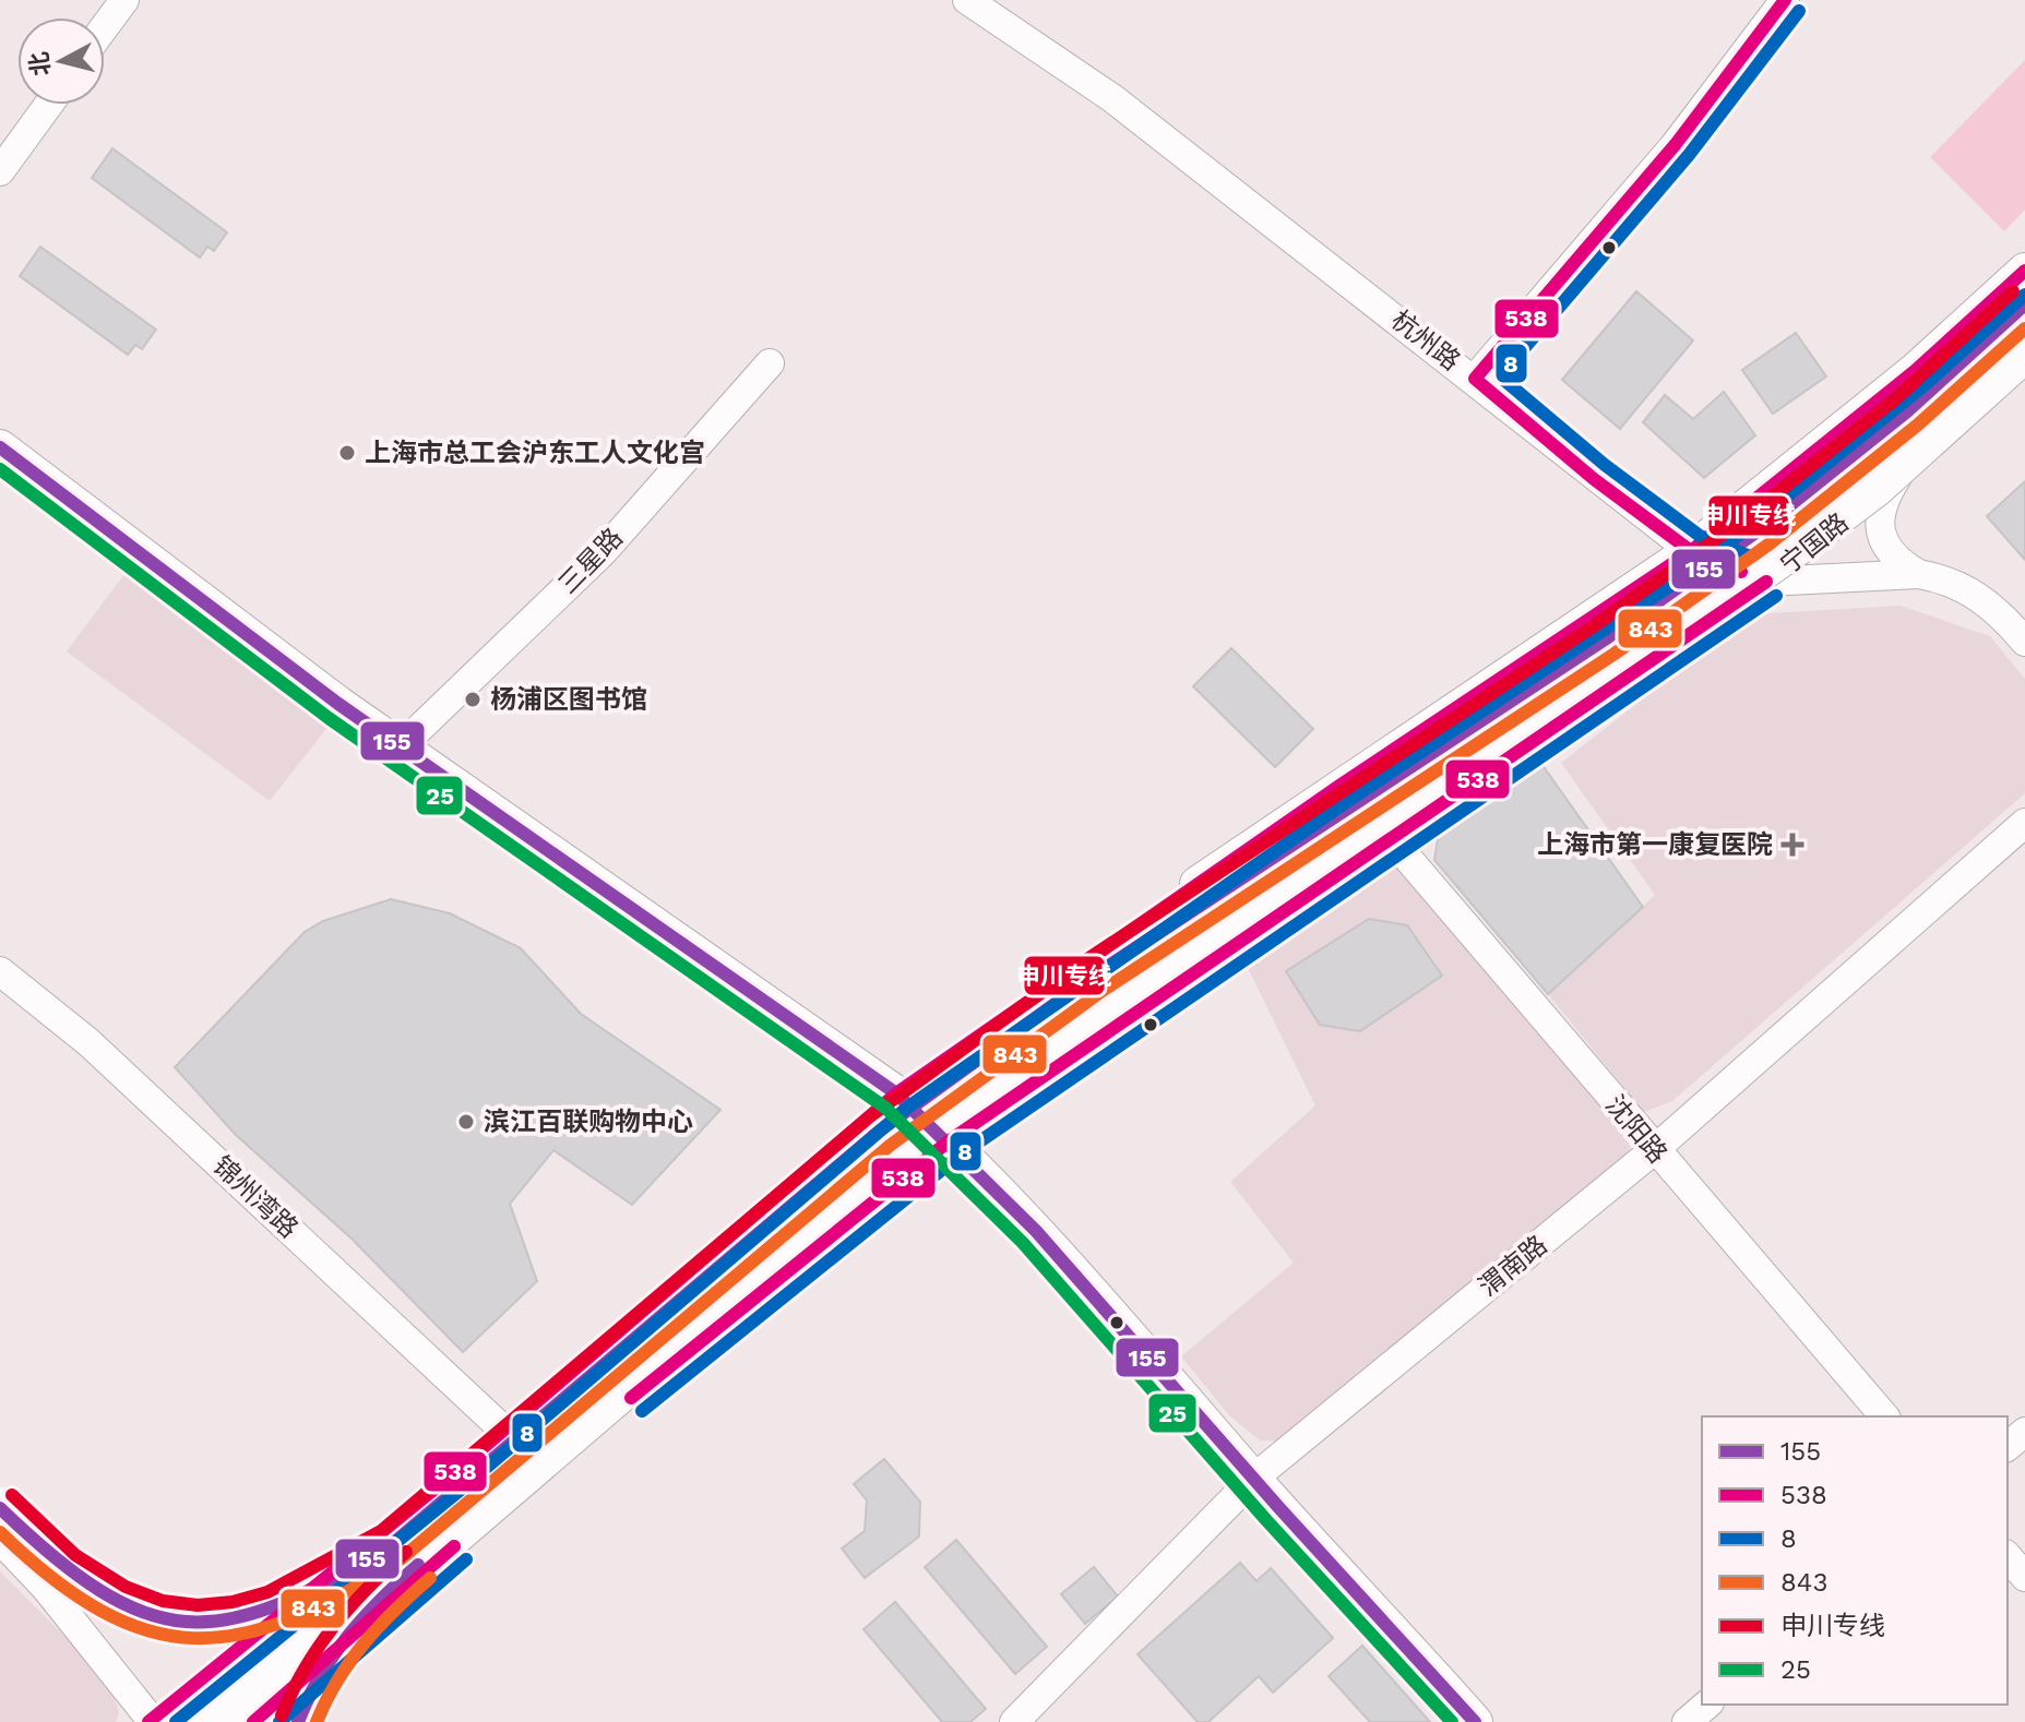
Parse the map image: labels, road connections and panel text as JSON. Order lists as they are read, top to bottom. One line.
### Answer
{"streets":{"main road":["宁国路"],"street":["杭州路","三星路","沈阳路","锦州湾路","渭南路"]},"crossings":[["杭州路","宁国路"],["宁国路","沈阳路"],["沈阳路","渭南路"]],"places":{"other":["上海市总工会沪东工人文化宫","杨浦区图书馆","滨江百联购物中心"],"health":["上海市第一康复医院"]},"lines":["transit line 538","transit line 8","transit line 申川专线","transit line 155","transit line 843","transit line 25"],"legend":["155","538","8","843","申川专线","25"],"north":"left"}
